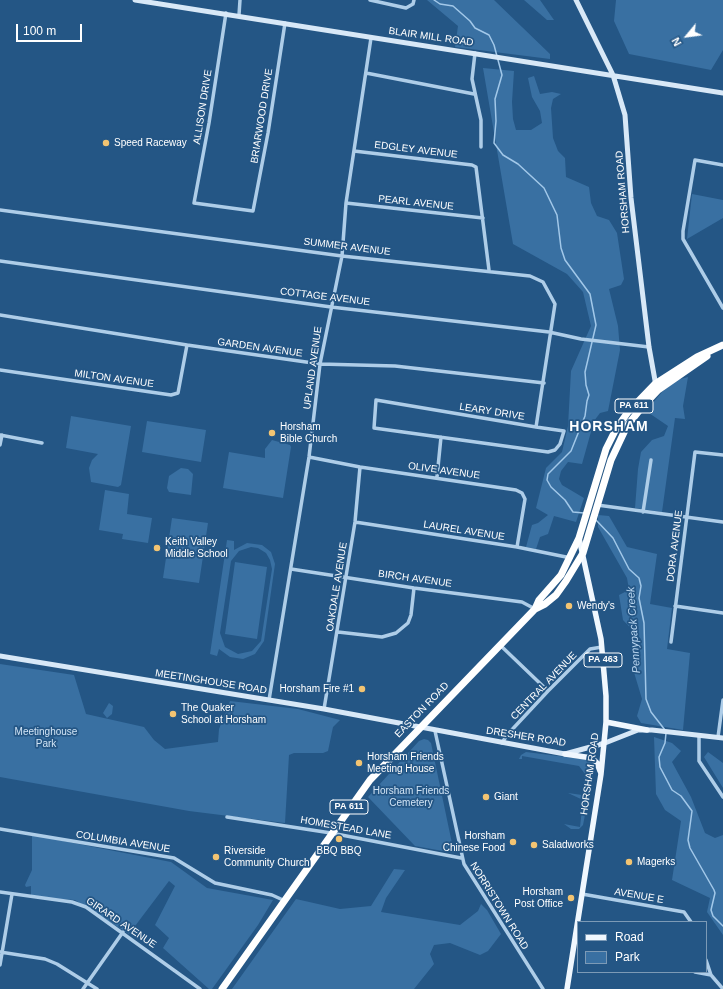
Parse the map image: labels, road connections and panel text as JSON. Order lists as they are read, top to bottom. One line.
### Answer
{"streets":{"highway":["PA 611","EASTON ROAD"],"main road":["BLAIR MILL ROAD","HORSHAM ROAD","PA 463","MEETINGHOUSE ROAD","DRESHER ROAD"],"street":["ALLISON DRIVE","BRIARWOOD DRIVE","EDGLEY AVENUE","PEARL AVENUE","SUMMER AVENUE","COTTAGE AVENUE","GARDEN AVENUE","UPLAND AVENUE","MILTON AVENUE","LEARY DRIVE","OLIVE AVENUE","LAUREL AVENUE","DORA AVENUE","BIRCH AVENUE","OAKDALE AVENUE","CENTRAL AVENUE","HOMESTEAD LANE","COLUMBIA AVENUE","AVENUE E","NORRISTOWN ROAD","GIRARD AVENUE"]},"crossings":[["BLAIR MILL ROAD","ALLISON DRIVE"],["BLAIR MILL ROAD","BRIARWOOD DRIVE"],["BLAIR MILL ROAD","HORSHAM ROAD"],["BLAIR MILL ROAD","UPLAND AVENUE"],["ALLISON DRIVE","BRIARWOOD DRIVE"],["EDGLEY AVENUE","PEARL AVENUE"],["EDGLEY AVENUE","UPLAND AVENUE"],["HORSHAM ROAD","COTTAGE AVENUE"],["HORSHAM ROAD","CENTRAL AVENUE"],["HORSHAM ROAD","EASTON ROAD"],["HORSHAM ROAD","DRESHER ROAD"],["HORSHAM ROAD","AVENUE E"],["PEARL AVENUE","UPLAND AVENUE"],["SUMMER AVENUE","COTTAGE AVENUE"],["SUMMER AVENUE","GARDEN AVENUE"],["SUMMER AVENUE","UPLAND AVENUE"],["SUMMER AVENUE","LEARY DRIVE"],["COTTAGE AVENUE","UPLAND AVENUE"],["GARDEN AVENUE","UPLAND AVENUE"],["GARDEN AVENUE","MILTON AVENUE"],["UPLAND AVENUE","OLIVE AVENUE"],["UPLAND AVENUE","BIRCH AVENUE"],["UPLAND AVENUE","MEETINGHOUSE ROAD"],["OLIVE AVENUE","LAUREL AVENUE"],["OLIVE AVENUE","OAKDALE AVENUE"],["LAUREL AVENUE","OAKDALE AVENUE"],["LAUREL AVENUE","EASTON ROAD"],["BIRCH AVENUE","OAKDALE AVENUE"],["BIRCH AVENUE","EASTON ROAD"],["OAKDALE AVENUE","MEETINGHOUSE ROAD"],["MEETINGHOUSE ROAD","EASTON ROAD"],["MEETINGHOUSE ROAD","DRESHER ROAD"],["CENTRAL AVENUE","DRESHER ROAD"],["EASTON ROAD","DRESHER ROAD"],["EASTON ROAD","HOMESTEAD LANE"],["EASTON ROAD","COLUMBIA AVENUE"],["DRESHER ROAD","NORRISTOWN ROAD"],["HOMESTEAD LANE","NORRISTOWN ROAD"]],"districts":["HORSHAM"],"water":["Pennypack Creek"],"parks":["Meetinghouse Park","Horsham Friends Cemetery"],"places":["Speed Raceway","Horsham Bible Church","Keith Valley Middle School","Wendy's","Horsham Fire #1","The Quaker School at Horsham","Horsham Friends Meeting House","Giant","BBQ BBQ","Horsham Chinese Food","Saladworks","Riverside Community Church","Magerks","Horsham Post Office"],"legend":["Road","Park"],"scale_bar":"100 m","north":"bottom left"}
